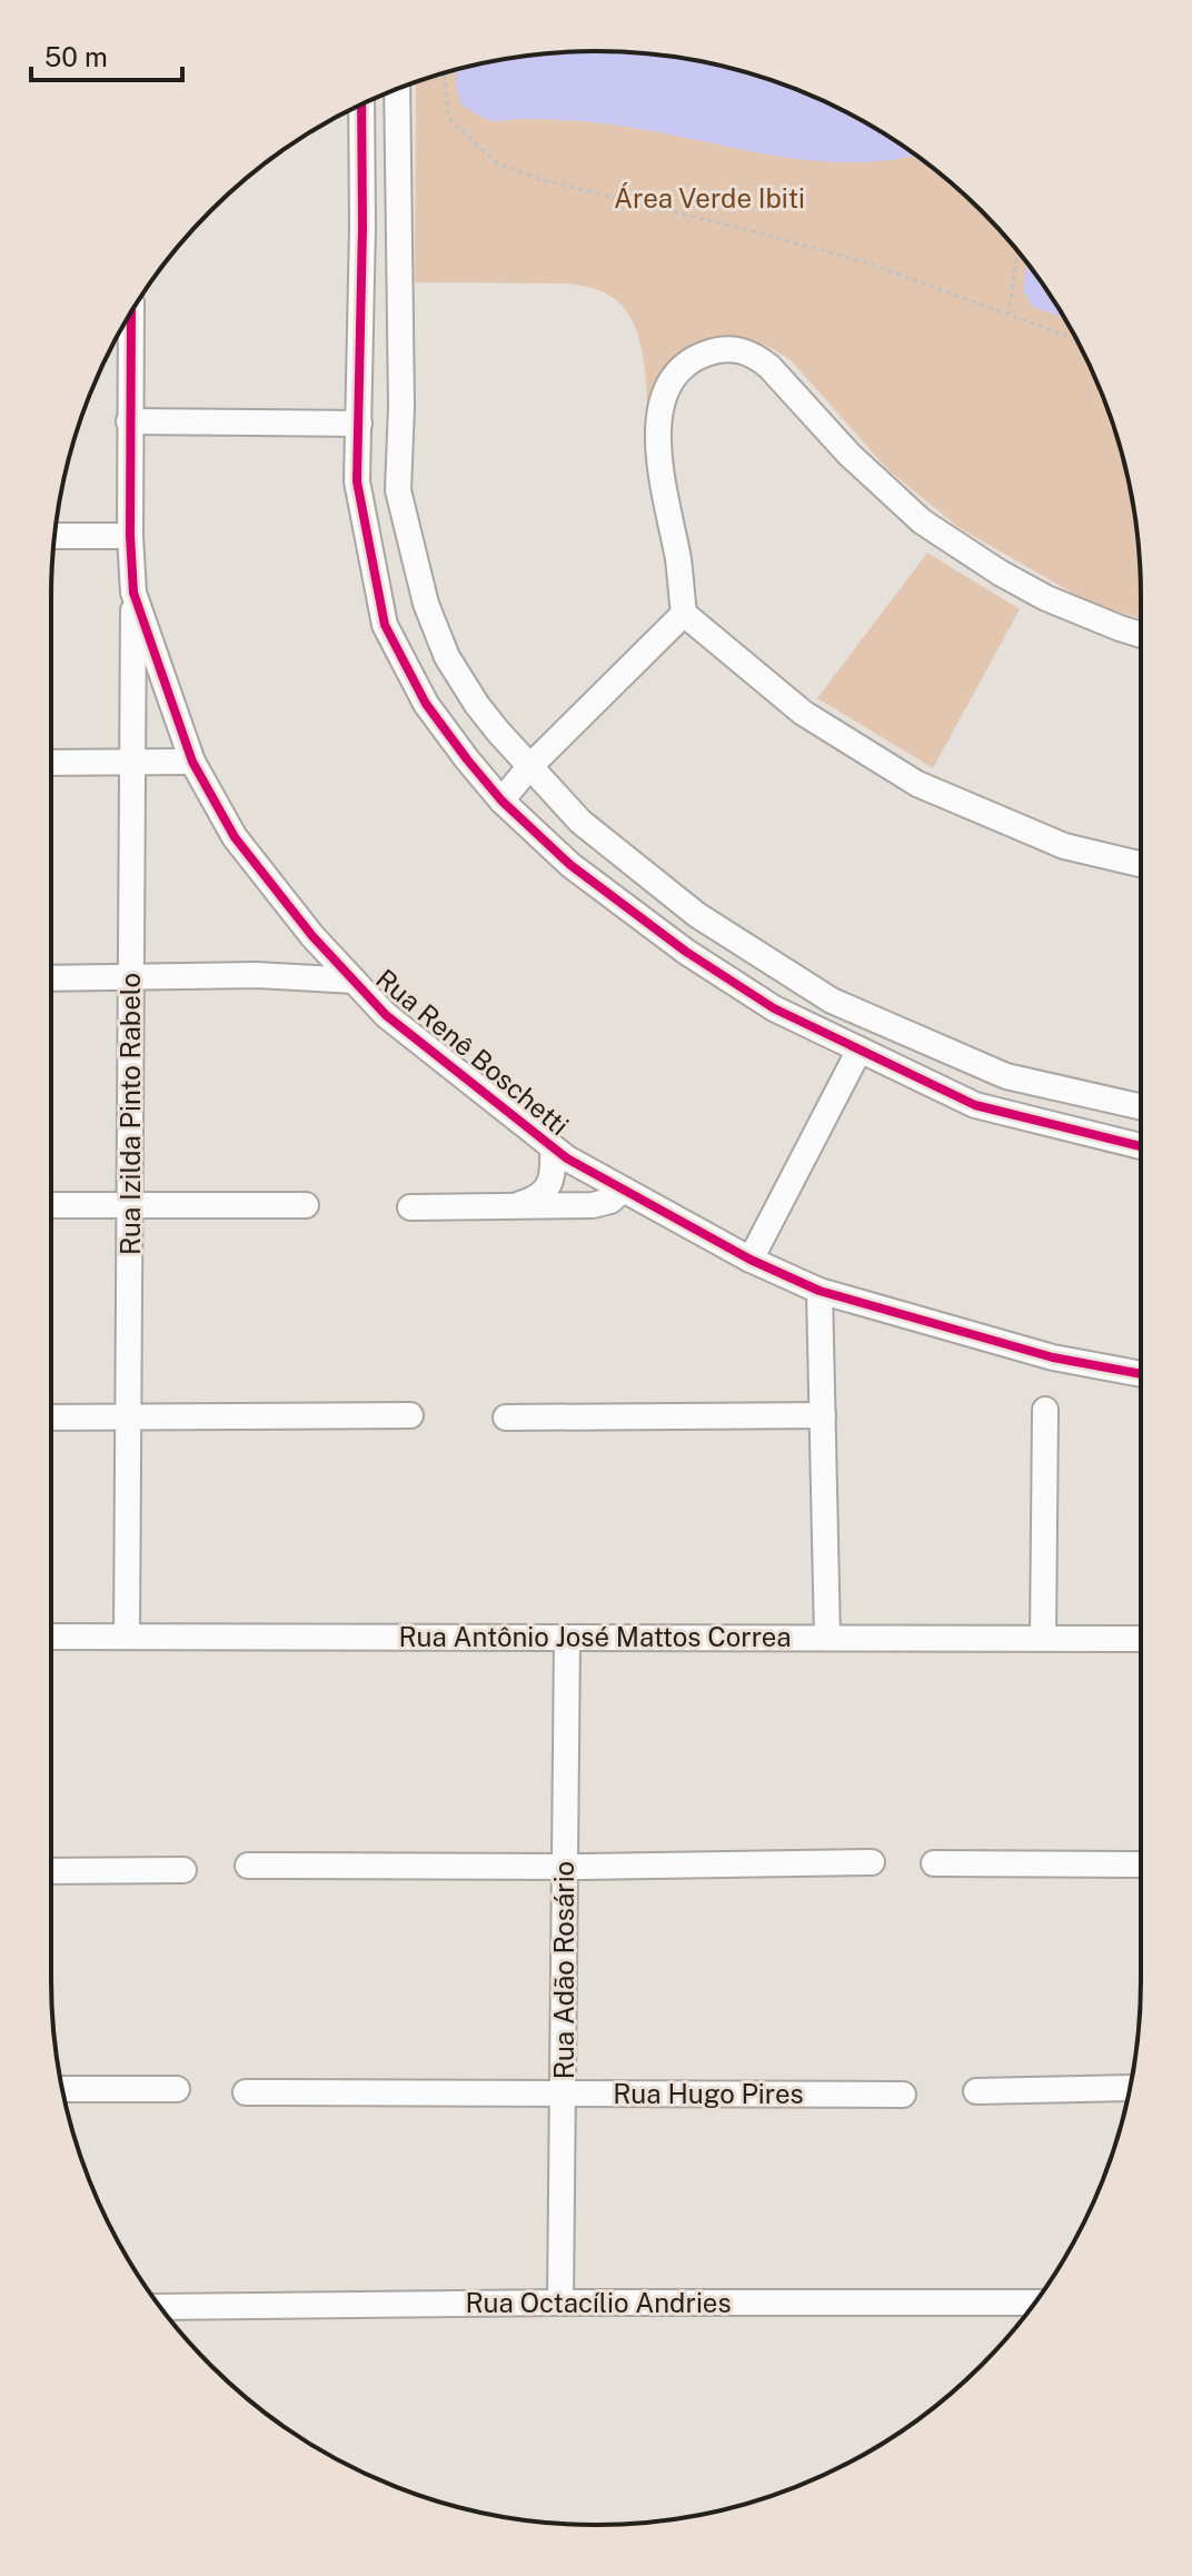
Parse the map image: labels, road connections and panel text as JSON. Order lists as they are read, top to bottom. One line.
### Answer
{"streets":{"street":["Rua Renê Boschetti","Rua Izilda Pinto Rabelo","Rua Antônio José Mattos Correa","Rua Adão Rosário","Rua Hugo Pires","Rua Octacílio Andries"]},"crossings":[["Rua Renê Boschetti","Rua Izilda Pinto Rabelo"],["Rua Izilda Pinto Rabelo","Rua Antônio José Mattos Correa"],["Rua Antônio José Mattos Correa","Rua Adão Rosário"],["Rua Adão Rosário","Rua Hugo Pires"],["Rua Adão Rosário","Rua Octacílio Andries"]],"parks":["Área Verde Ibiti"],"scale_bar":"50 m"}
